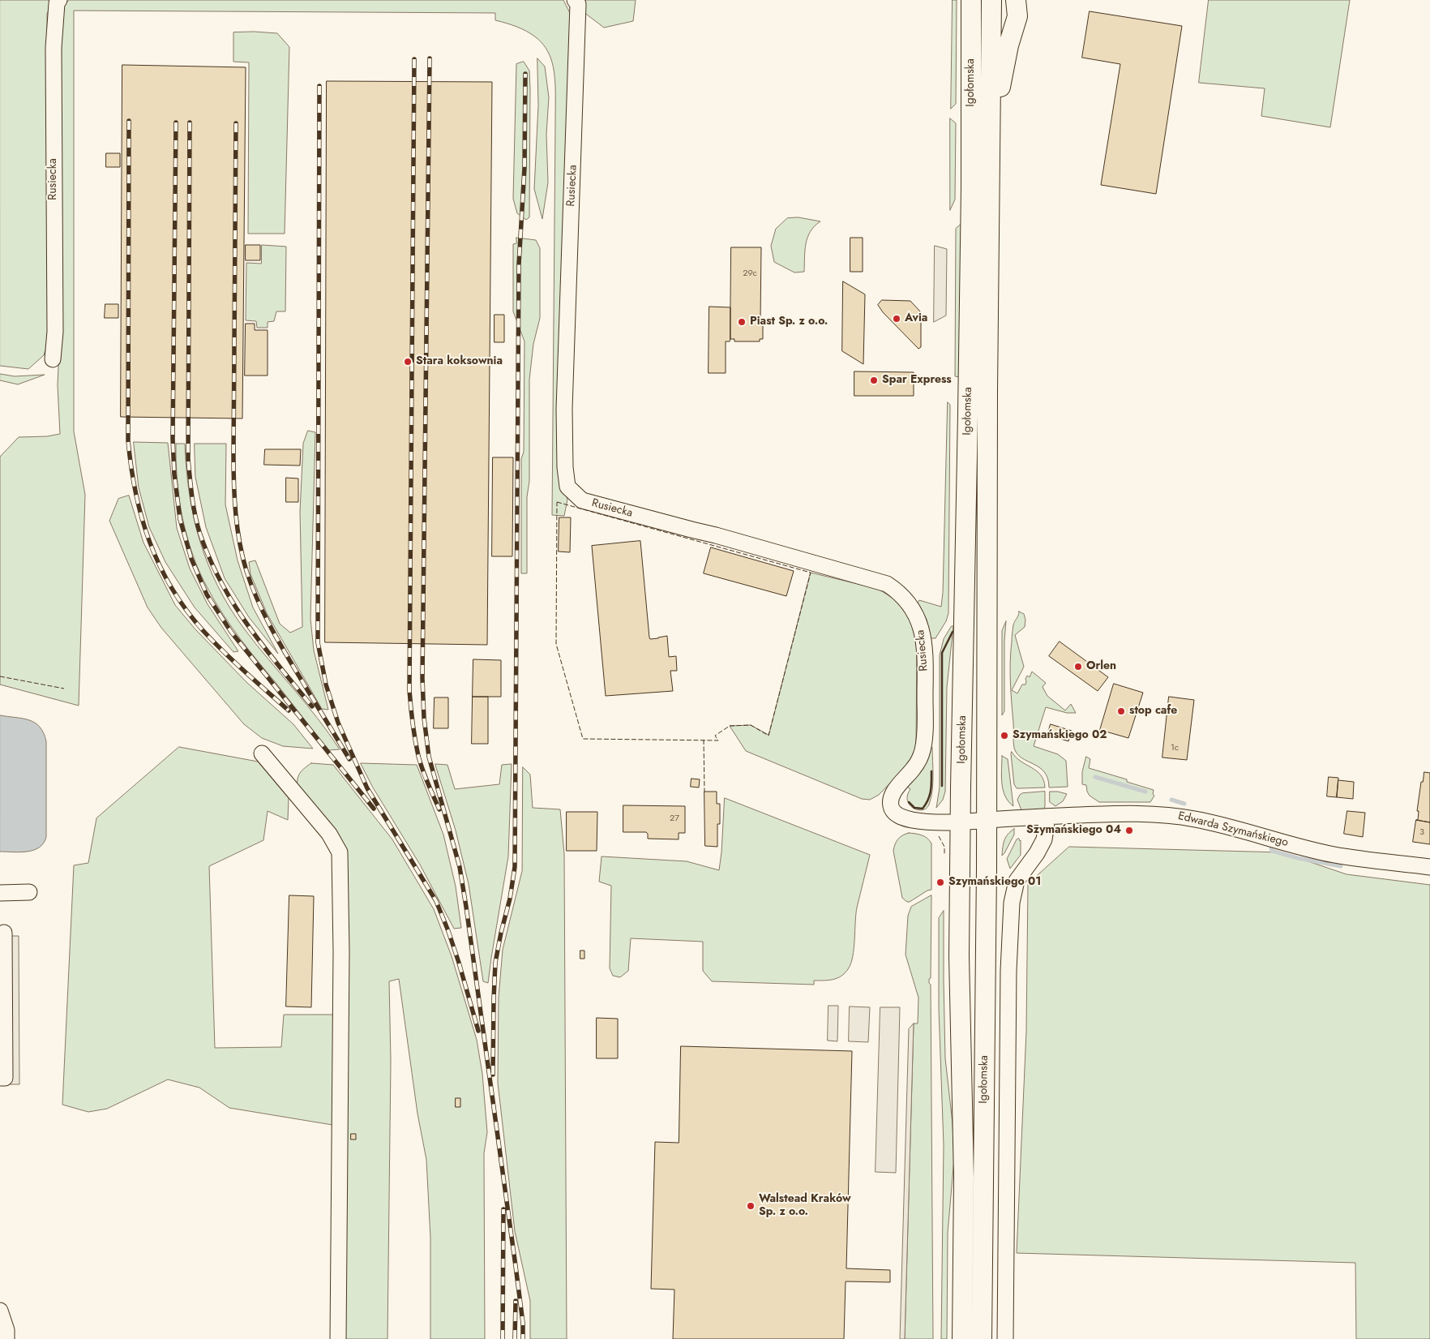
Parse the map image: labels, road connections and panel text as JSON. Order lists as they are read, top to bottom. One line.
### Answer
{"streets":{"main road":["Igołomska"],"street":["Rusiecka","Edwarda Szymańskiego"]},"crossings":[["Igołomska","Rusiecka"],["Igołomska","Edwarda Szymańskiego"]],"places":["Avia","Piast Sp. z o.o.","Stara koksownia","Spar Express","Orlen","stop cafe","Szymańskiego 02","Szymańskiego 04","Szymańskiego 01","Walstead Kraków Sp. z o.o."],"house_numbers":["29c","1c","27","3"]}
